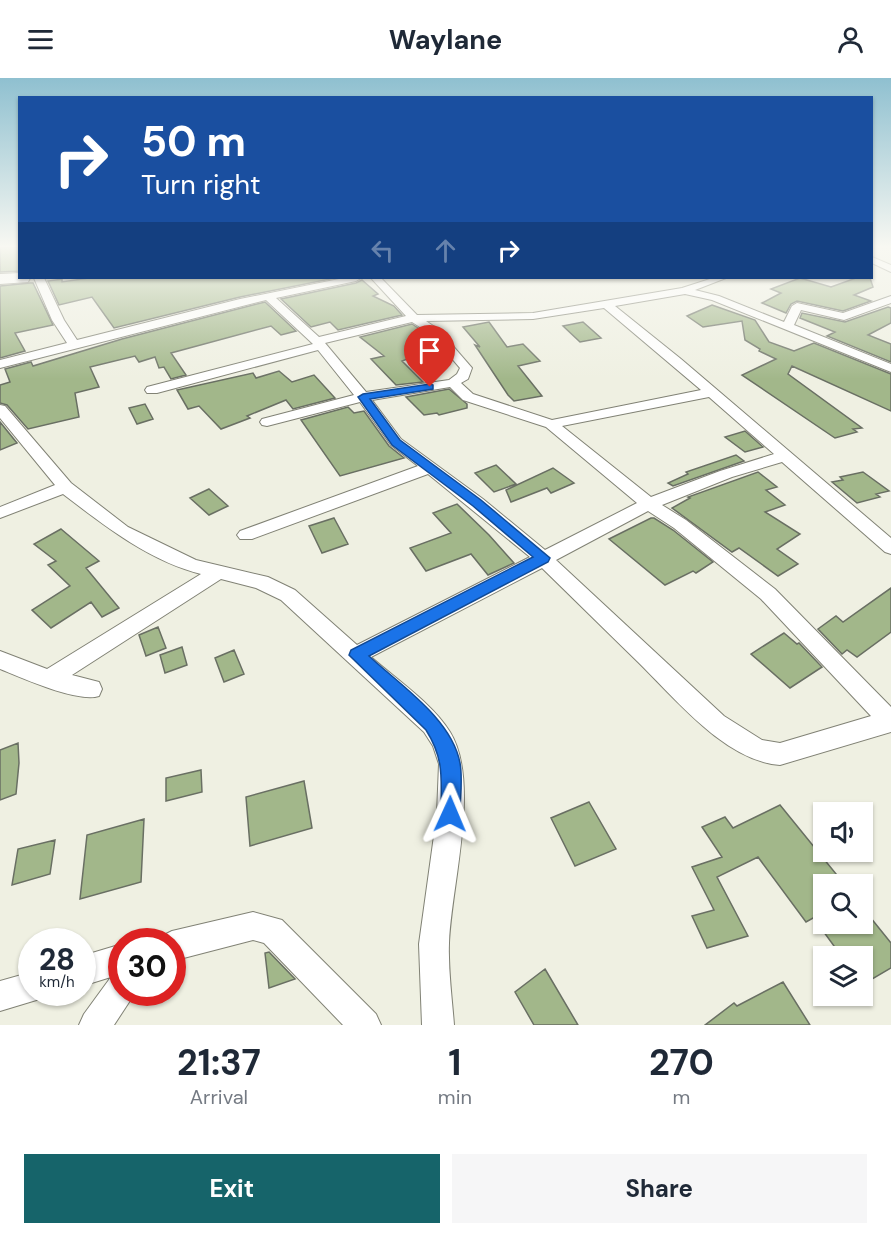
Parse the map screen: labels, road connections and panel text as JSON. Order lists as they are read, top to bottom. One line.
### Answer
{"page":{"header":"Waylane","turn":["50 m","Turn right"],"speed":"28 km/h","limit":"30","eta":["21:37","Arrival","1","min","270","m"],"buttons":["Exit","Share"]}}
